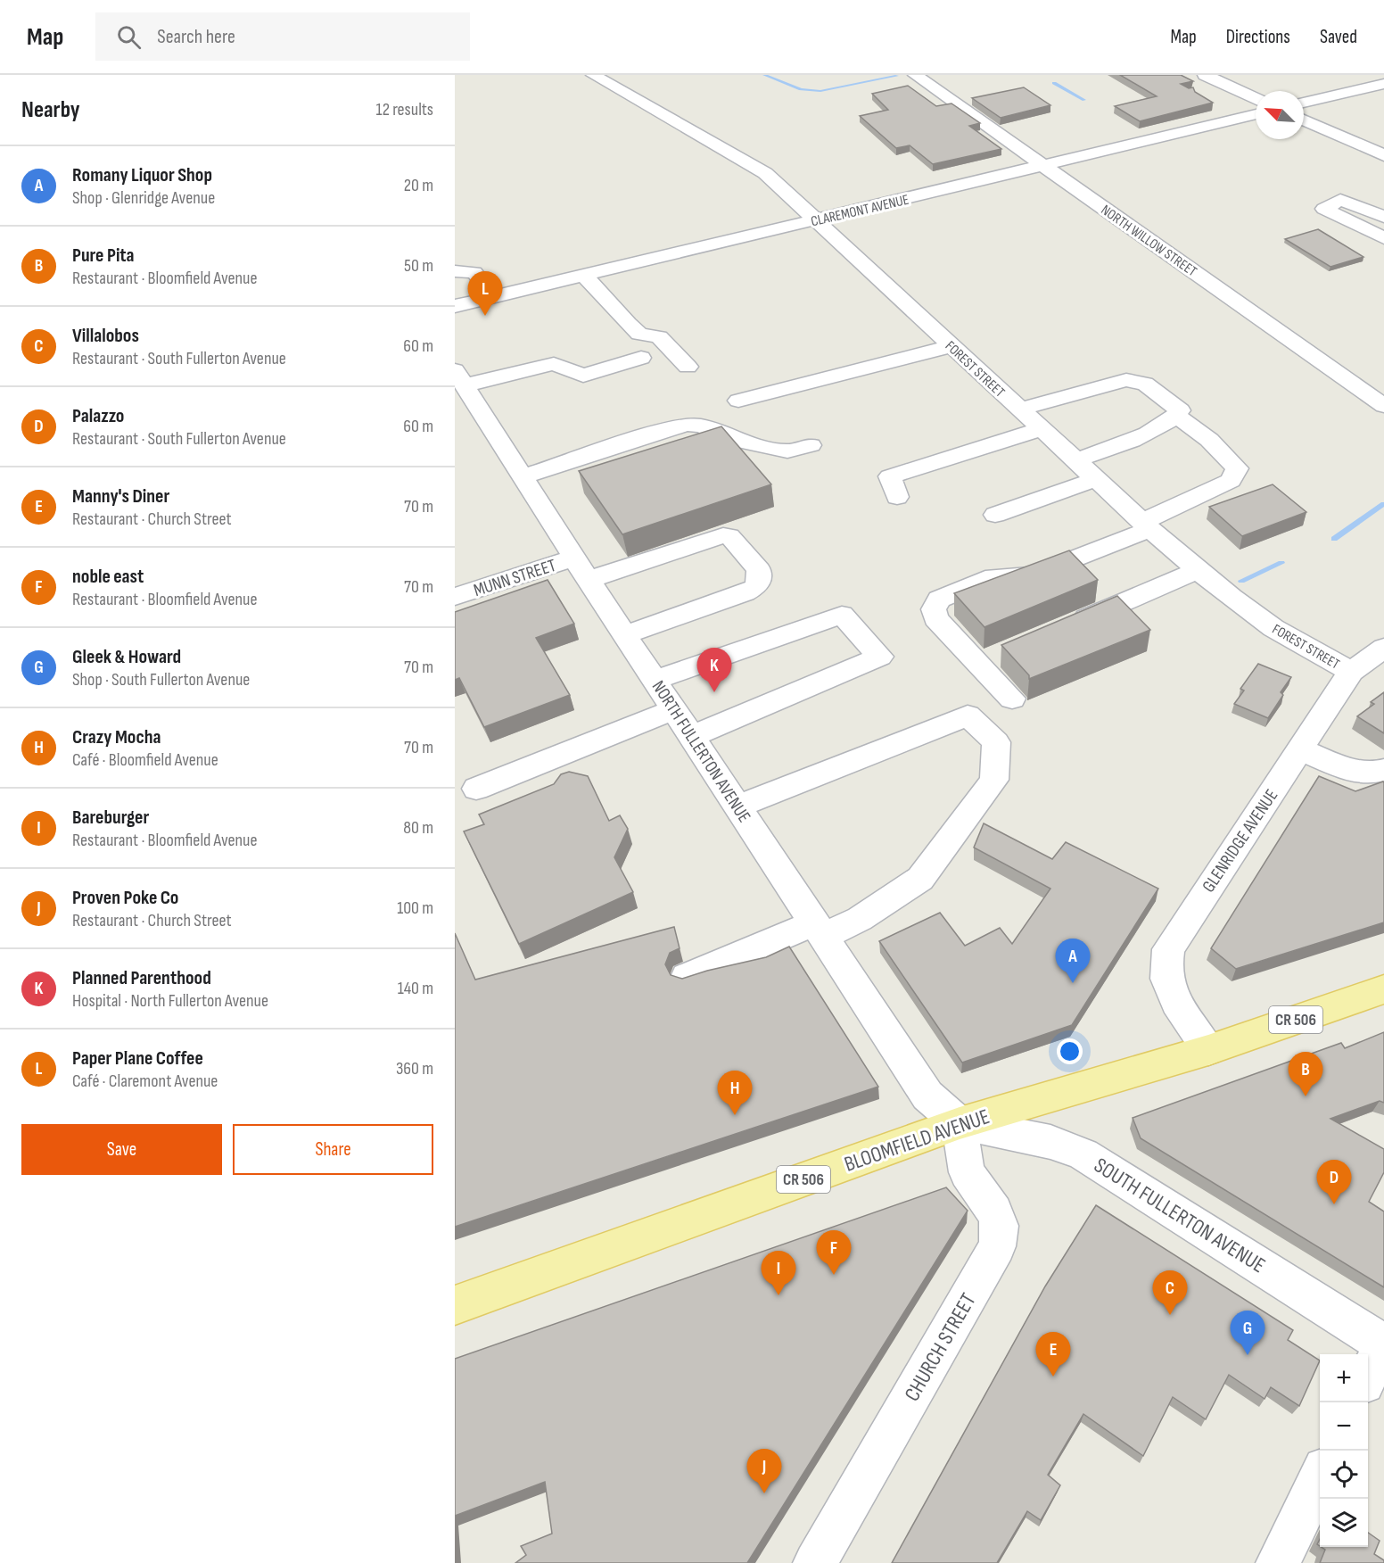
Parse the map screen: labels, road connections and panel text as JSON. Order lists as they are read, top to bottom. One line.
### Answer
{"streets":{"main road":["CR 506","BLOOMFIELD AVENUE"],"street":["CLAREMONT AVENUE","NORTH WILLOW STREET","FOREST STREET","MUNN STREET","NORTH FULLERTON AVENUE","GLENRIDGE AVENUE","SOUTH FULLERTON AVENUE","CHURCH STREET"]},"crossings":[["CLAREMONT AVENUE","NORTH WILLOW STREET"],["CLAREMONT AVENUE","FOREST STREET"],["FOREST STREET","GLENRIDGE AVENUE"],["MUNN STREET","NORTH FULLERTON AVENUE"],["NORTH FULLERTON AVENUE","BLOOMFIELD AVENUE"],["NORTH FULLERTON AVENUE","SOUTH FULLERTON AVENUE"],["NORTH FULLERTON AVENUE","CHURCH STREET"],["GLENRIDGE AVENUE","BLOOMFIELD AVENUE"],["BLOOMFIELD AVENUE","SOUTH FULLERTON AVENUE"],["BLOOMFIELD AVENUE","CHURCH STREET"],["SOUTH FULLERTON AVENUE","CHURCH STREET"]],"north":"top left","page":{"header":"Map","search":"Search here","nav":["Map","Directions","Saved"],"heading":["Nearby","12 results"],"list":[{"mark":"A","name":"Romany Liquor Shop","note":"Shop · Glenridge Avenue","value":"20 m"},{"mark":"B","name":"Pure Pita","note":"Restaurant · Bloomfield Avenue","value":"50 m"},{"mark":"C","name":"Villalobos","note":"Restaurant · South Fullerton Avenue","value":"60 m"},{"mark":"D","name":"Palazzo","note":"Restaurant · South Fullerton Avenue","value":"60 m"},{"mark":"E","name":"Manny's Diner","note":"Restaurant · Church Street","value":"70 m"},{"mark":"F","name":"noble east","note":"Restaurant · Bloomfield Avenue","value":"70 m"},{"mark":"G","name":"Gleek & Howard","note":"Shop · South Fullerton Avenue","value":"70 m"},{"mark":"H","name":"Crazy Mocha","note":"Café · Bloomfield Avenue","value":"70 m"},{"mark":"I","name":"Bareburger","note":"Restaurant · Bloomfield Avenue","value":"80 m"},{"mark":"J","name":"Proven Poke Co","note":"Restaurant · Church Street","value":"100 m"},{"mark":"K","name":"Planned Parenthood","note":"Hospital · North Fullerton Avenue","value":"140 m"},{"mark":"L","name":"Paper Plane Coffee","note":"Café · Claremont Avenue","value":"360 m"}],"pins":["L","K","A","B","H","D","F","I","C","G","E","J"],"buttons":["Save","Share"],"map_buttons":["+","−"]}}
